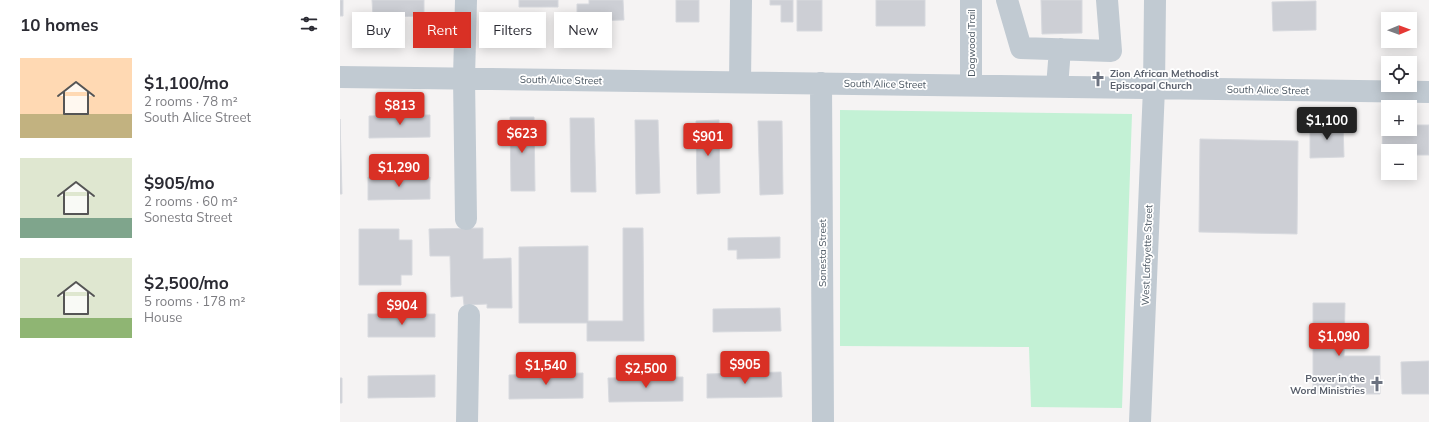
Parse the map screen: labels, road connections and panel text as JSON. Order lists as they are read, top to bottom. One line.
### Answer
{"streets":{"street":["Dogwood Trail","South Alice Street","Sonesta Street","West Lafayette Street"]},"crossings":[["Dogwood Trail","South Alice Street"],["South Alice Street","Sonesta Street"],["South Alice Street","West Lafayette Street"]],"places":{"church":["Zion African Methodist Episcopal Church","Power in the Word Ministries"]},"north":"right","page":{"heading":"10 homes","map_buttons":["+","−"],"chip":["Buy","Rent","Filters","New"],"list":[{"name":"$1,100/mo","note":"2 rooms · 78 m² · South Alice Street"},{"name":"$905/mo","note":"2 rooms · 60 m² · Sonesta Street"},{"name":"$2,500/mo","note":"5 rooms · 178 m² · House"}],"price":["$813","$1,100","$623","$901","$1,290","$904","$1,090","$905","$1,540","$2,500"]}}
